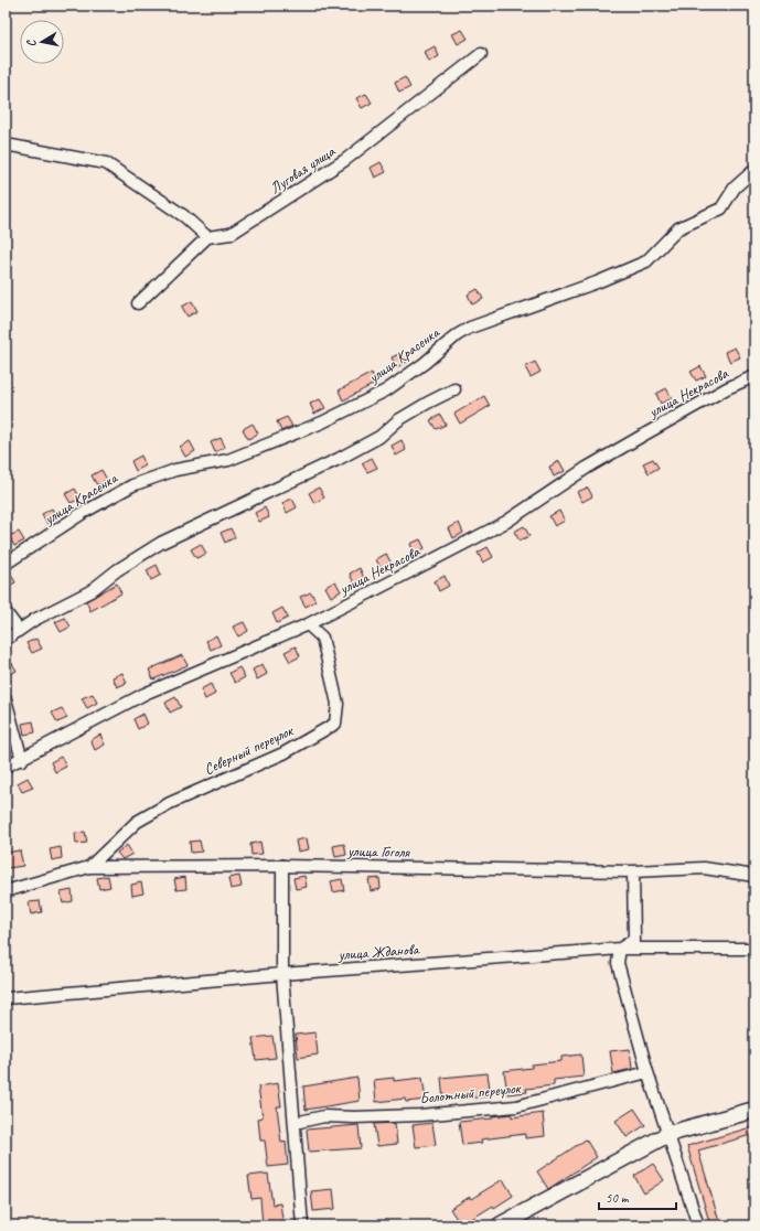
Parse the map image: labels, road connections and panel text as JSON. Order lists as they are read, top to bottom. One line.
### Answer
{"streets":{"street":["Луговая улица","улица Красенка","улица Некрасова","Северный переулок","улица Гоголя","улица Жданова","Болотный переулок"]},"crossings":[["улица Некрасова","Северный переулок"],["Северный переулок","улица Гоголя"]],"scale_bar":"50 m","north":"left"}
